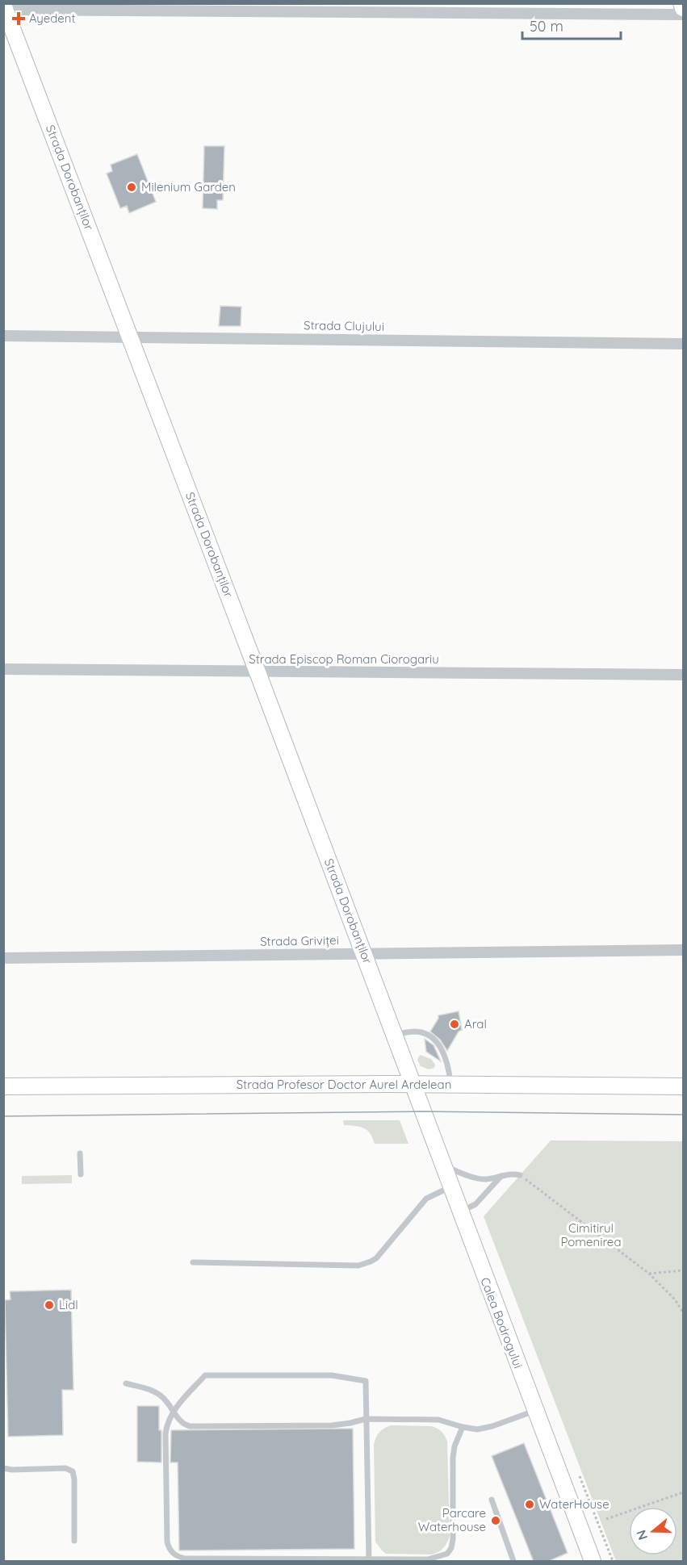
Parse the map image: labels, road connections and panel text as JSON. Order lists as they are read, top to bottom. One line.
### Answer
{"streets":{"main road":["Strada Dorobanților","Strada Profesor Doctor Aurel Ardelean","Calea Bodrogului"],"street":["Strada Clujului","Strada Episcop Roman Ciorogariu","Strada Griviței"]},"crossings":[["Strada Dorobanților","Strada Clujului"],["Strada Dorobanților","Strada Episcop Roman Ciorogariu"],["Strada Dorobanților","Strada Griviței"],["Strada Dorobanților","Strada Profesor Doctor Aurel Ardelean"],["Strada Dorobanților","Calea Bodrogului"],["Strada Profesor Doctor Aurel Ardelean","Calea Bodrogului"]],"parks":["Cimitirul Pomenirea"],"places":{"health":["Ayedent"],"other":["Milenium Garden","Aral","Lidl","WaterHouse","Parcare Waterhouse"]},"scale_bar":"50 m","north":"left"}
